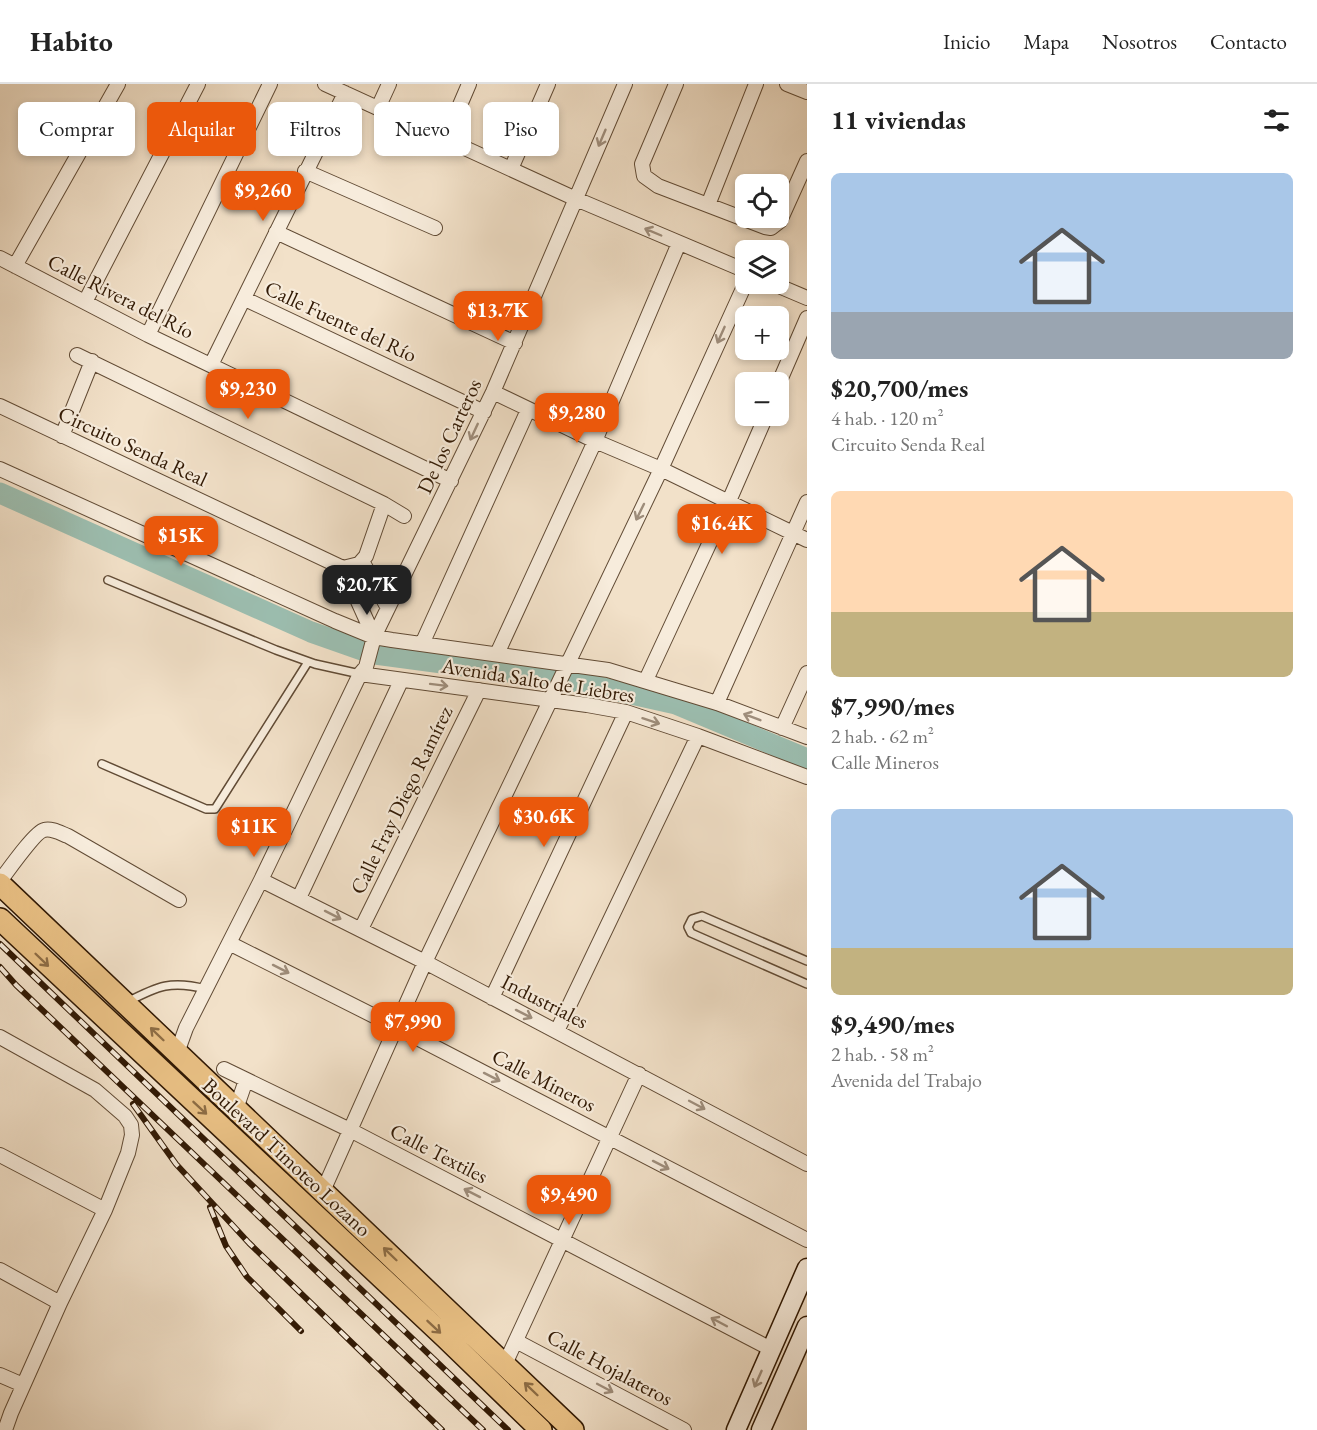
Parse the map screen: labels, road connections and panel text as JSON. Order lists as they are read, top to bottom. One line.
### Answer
{"streets":{"main road":["Boulevard Timoteo Lozano"],"street":["Calle Rivera del Río","Calle Fuente del Río","De los Carteros","Circuito Senda Real","Avenida Salto de Liebres","Calle Fray Diego Ramírez","Industriales","Calle Mineros","Calle Textiles","Calle Hojalateros"]},"crossings":[["Calle Rivera del Río","De los Carteros"],["Calle Fuente del Río","De los Carteros"],["De los Carteros","Avenida Salto de Liebres"],["De los Carteros","Industriales"],["De los Carteros","Calle Mineros"],["De los Carteros","Boulevard Timoteo Lozano"],["Avenida Salto de Liebres","Calle Fray Diego Ramírez"],["Calle Fray Diego Ramírez","Industriales"]],"one_way":["Industriales","Calle Mineros","Calle Textiles","Calle Hojalateros"],"page":{"header":"Habito","nav":["Inicio","Mapa","Nosotros","Contacto"],"heading":"11 viviendas","chip":["Comprar","Alquilar","Filtros","Nuevo","Piso"],"list":[{"name":"$20,700/mes","note":"4 hab. · 120 m² · Circuito Senda Real"},{"name":"$7,990/mes","note":"2 hab. · 62 m² · Calle Mineros"},{"name":"$9,490/mes","note":"2 hab. · 58 m² · Avenida del Trabajo"}],"price":["$9,260","$13.7K","$9,230","$9,280","$16.4K","$15K","$20.7K","$30.6K","$11K","$7,990","$9,490"],"map_buttons":["+","−"]}}
